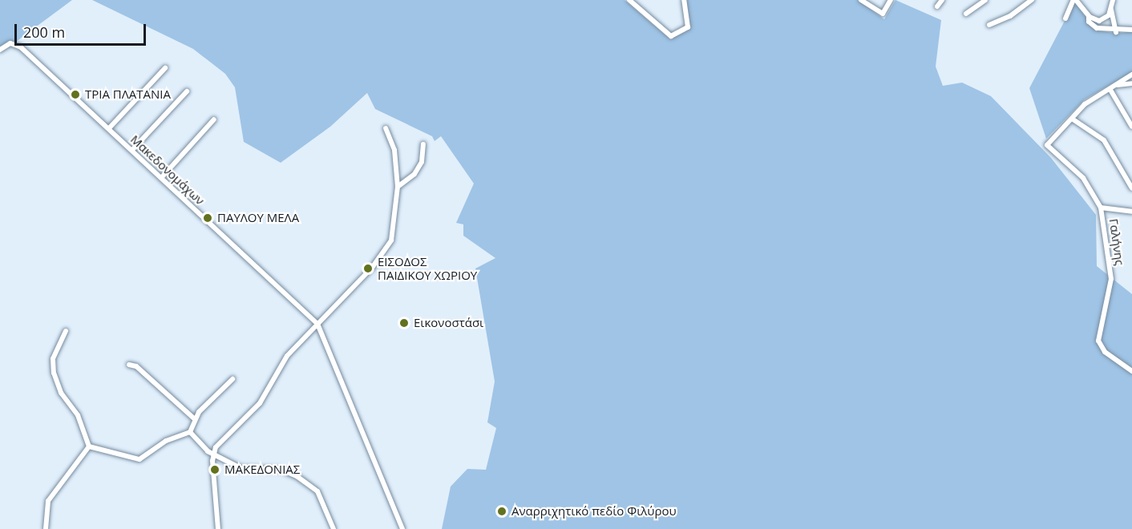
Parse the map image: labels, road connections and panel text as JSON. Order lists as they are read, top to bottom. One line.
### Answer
{"streets":{"street":["Μακεδονομάχων","Γαλήνης"]},"places":["ΤΡΙΑ ΠΛΑΤΑΝΙΑ","ΠΑΥΛΟΥ ΜΕΛΑ","ΕΙΣΟΔΟΣ ΠΑΙΔΙΚΟΥ ΧΩΡΙΟΥ","Εικονοστάσι","ΜΑΚΕΔΟΝΙΑΣ","Αναρριχητικό πεδίο Φιλύρου"],"scale_bar":"200 m"}
